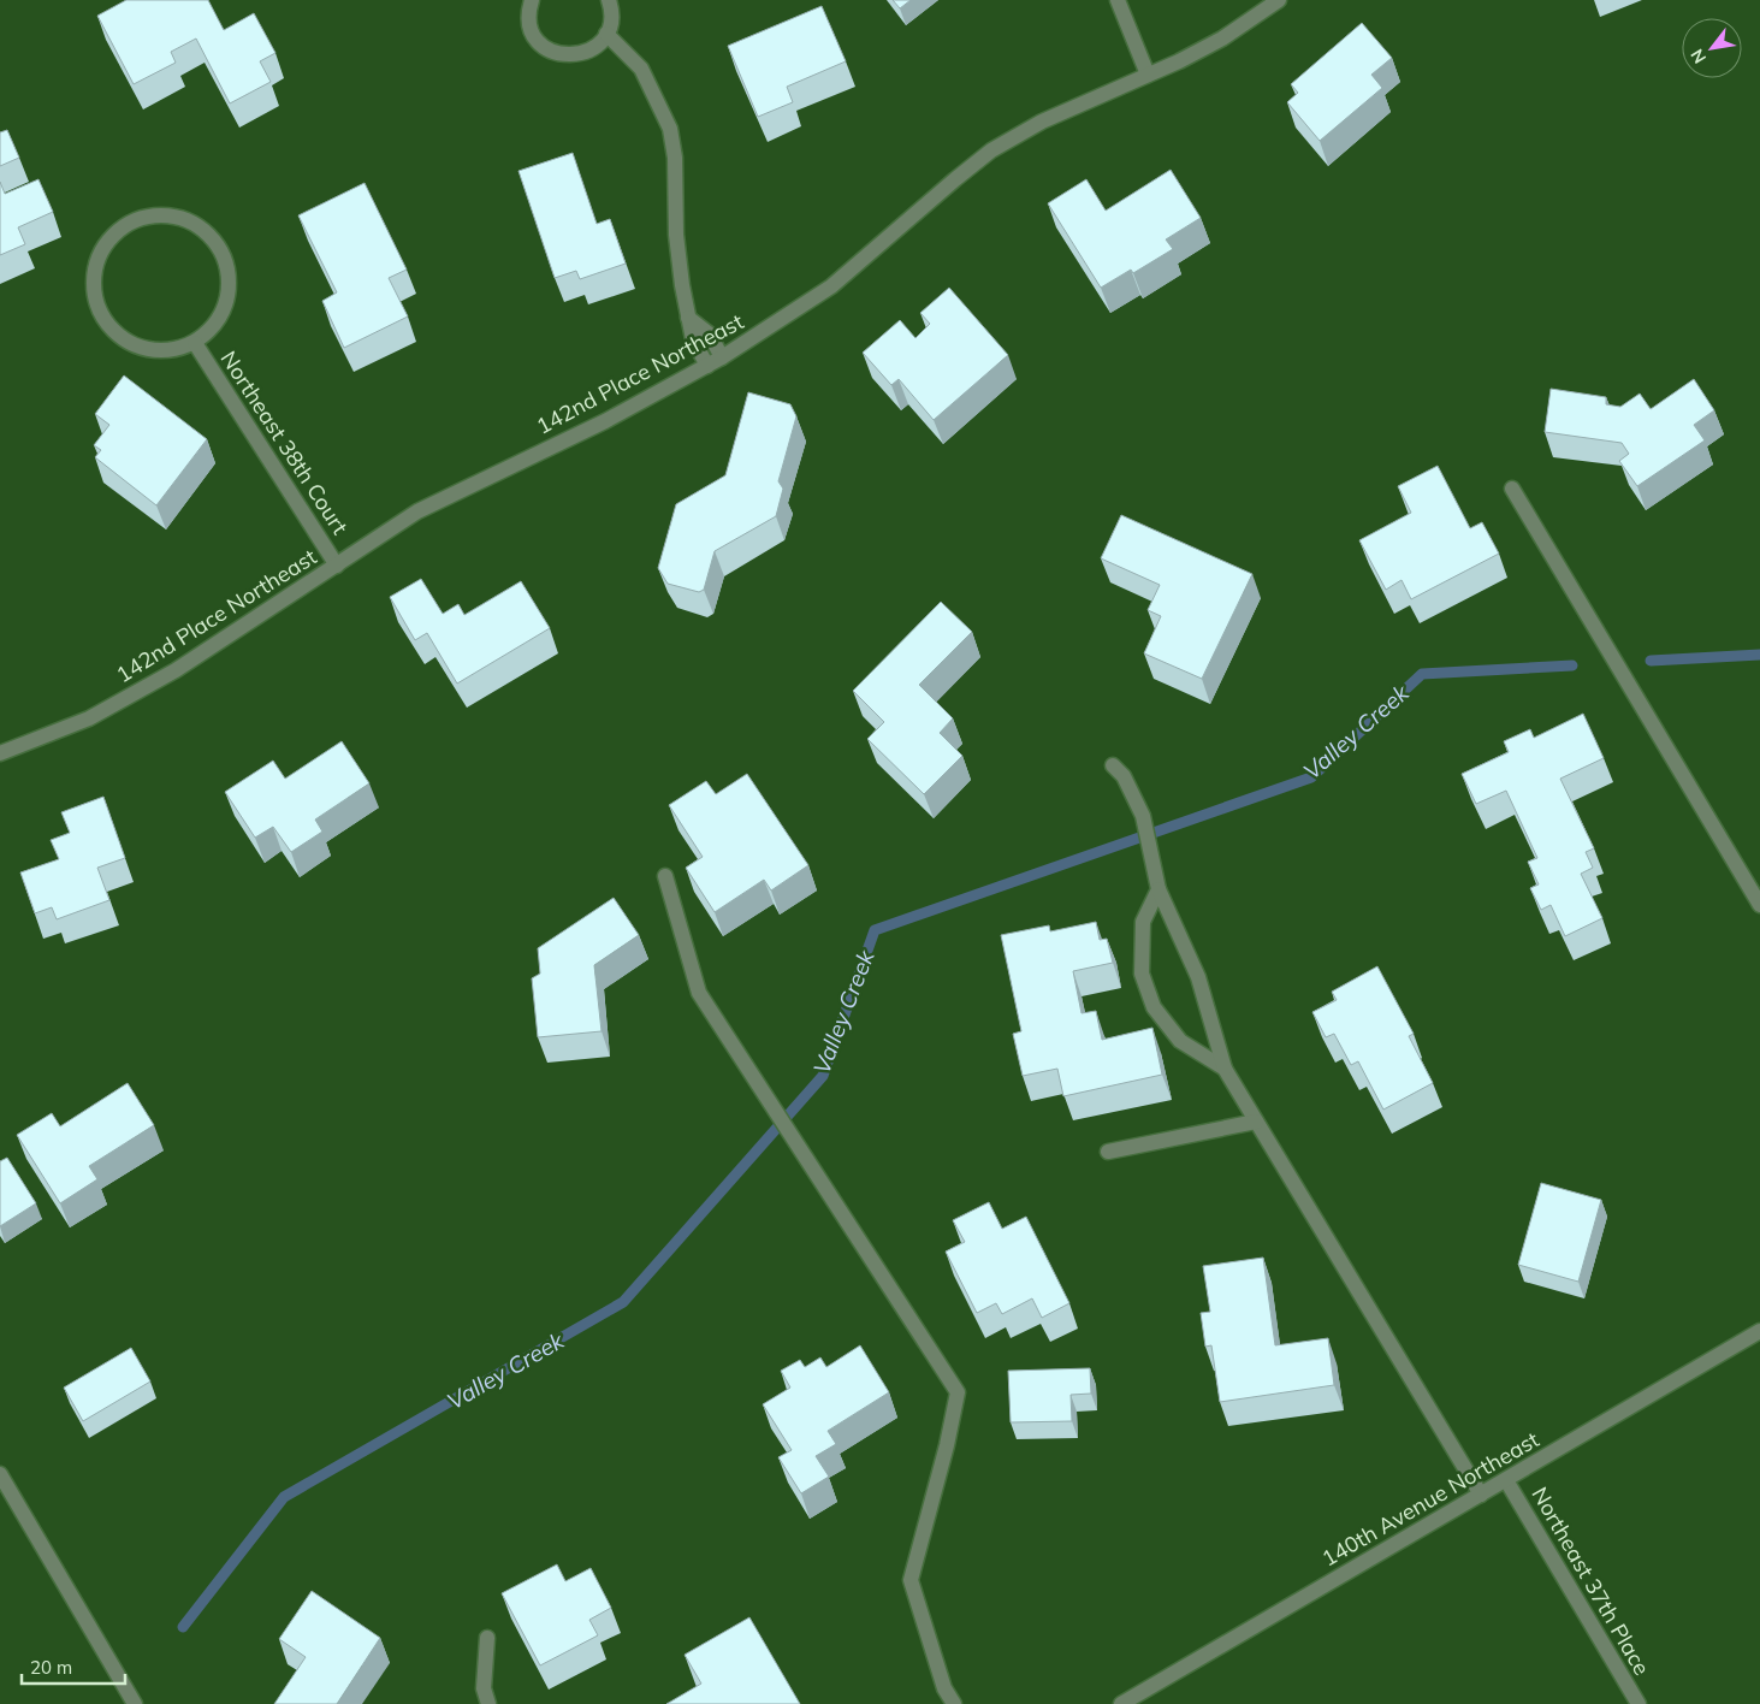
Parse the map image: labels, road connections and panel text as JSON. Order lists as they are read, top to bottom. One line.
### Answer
{"streets":{"street":["142nd Place Northeast","Northeast 38th Court","140th Avenue Northeast","Northeast 37th Place"]},"crossings":[["142nd Place Northeast","Northeast 38th Court"],["140th Avenue Northeast","Northeast 37th Place"]],"water":["Valley Creek"],"scale_bar":"20 m","north":"bottom left"}
